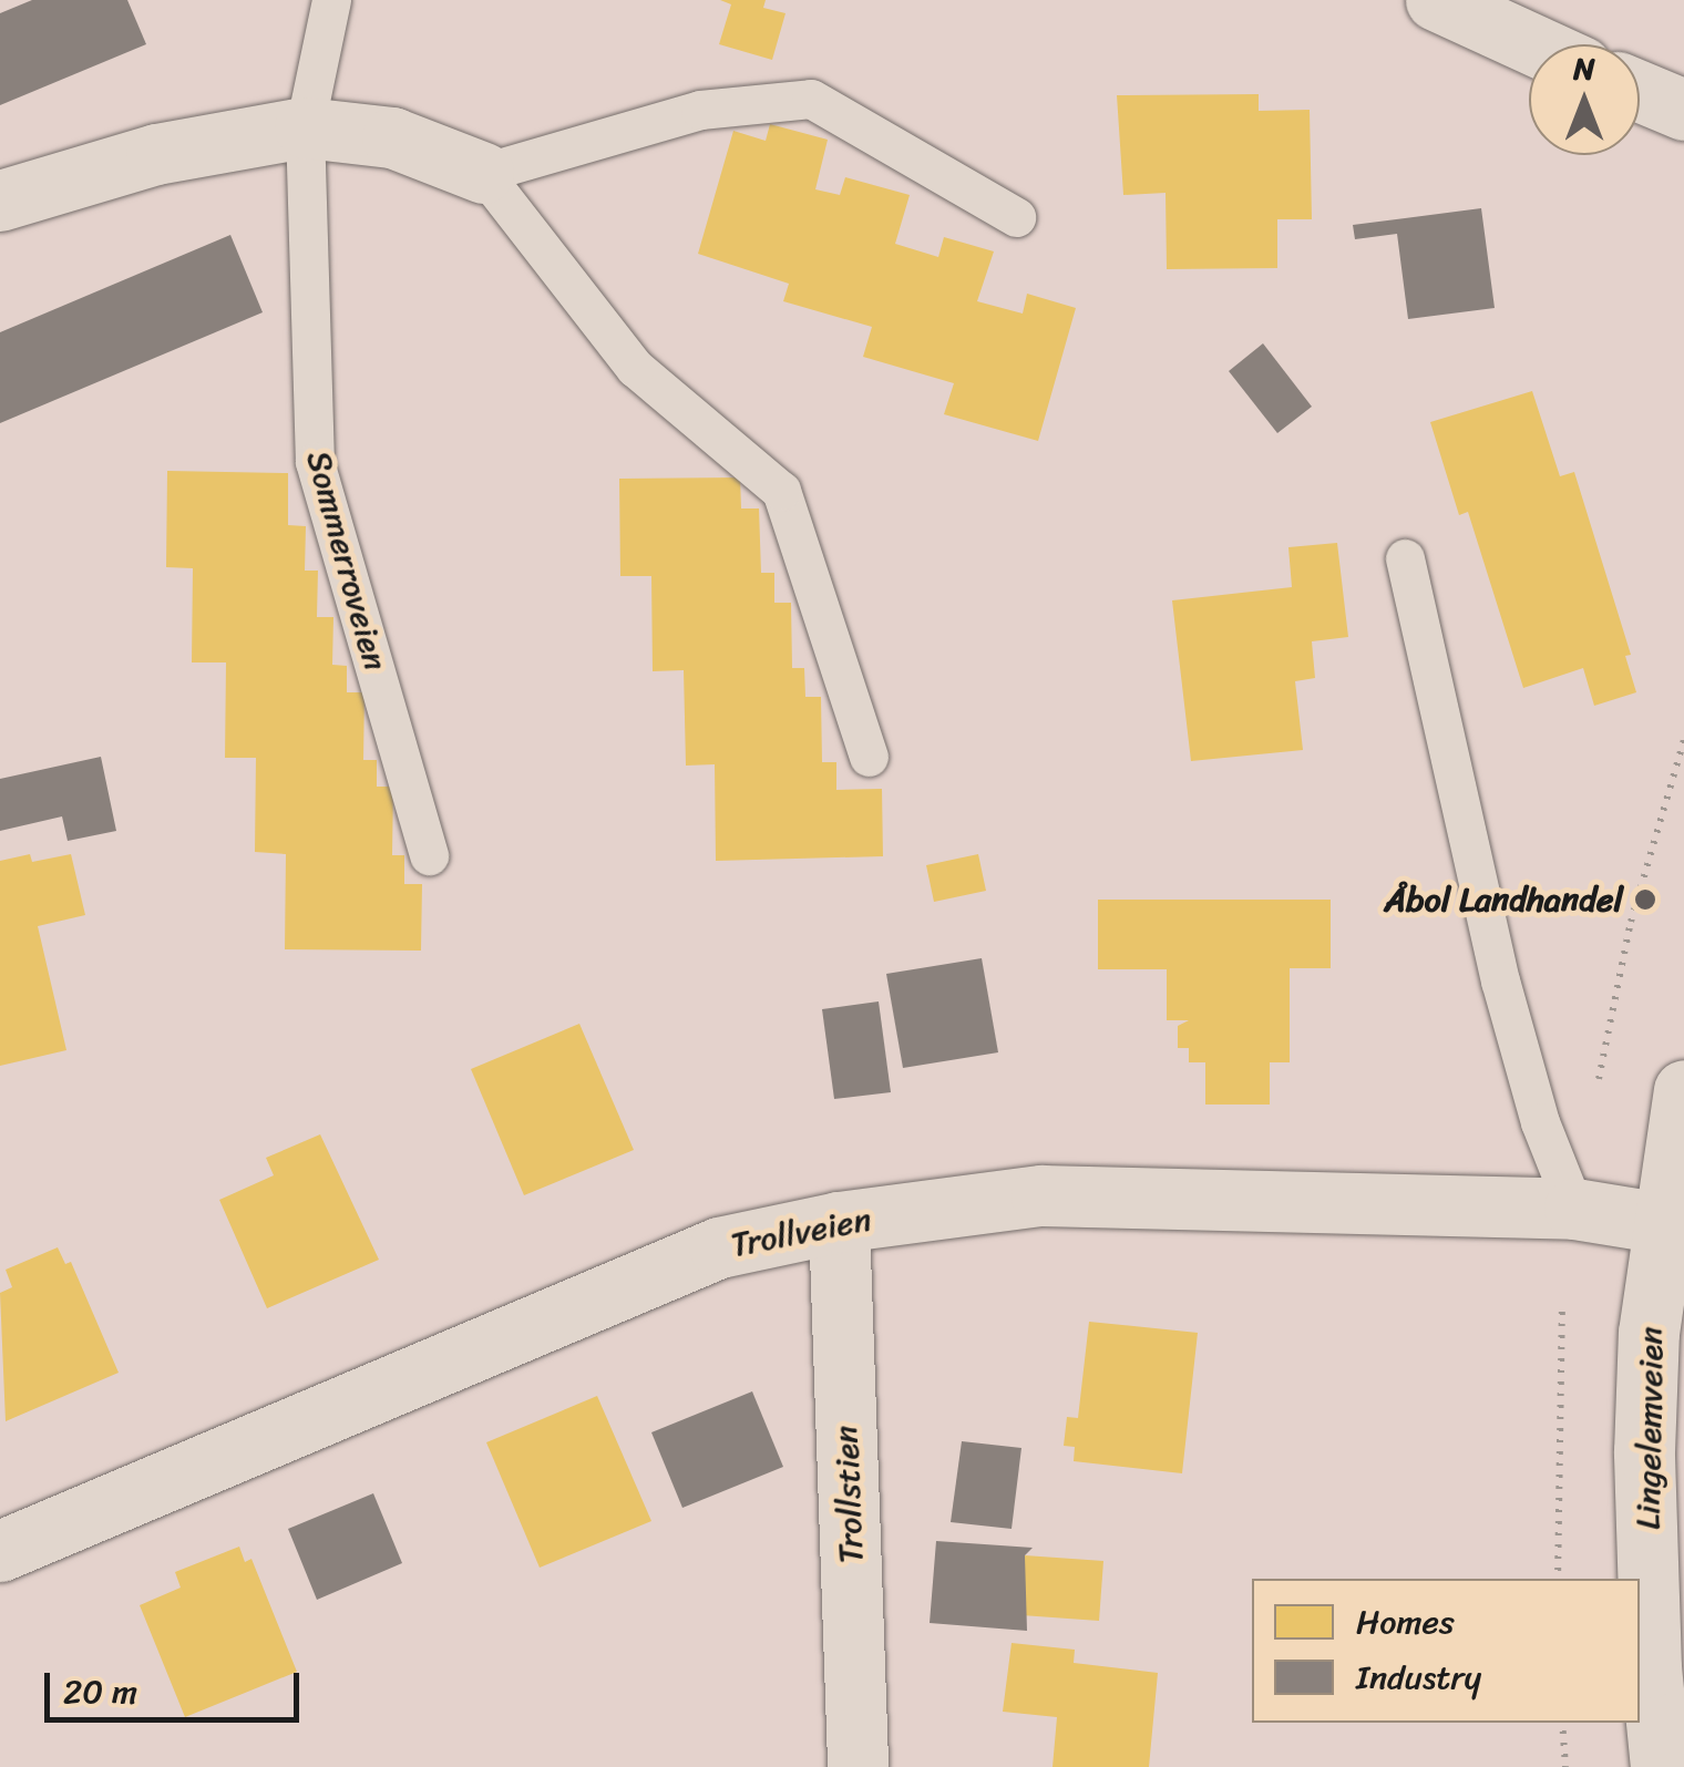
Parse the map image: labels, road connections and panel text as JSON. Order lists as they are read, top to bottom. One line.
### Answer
{"streets":{"street":["Trollveien","Lingelemveien","Trollstien"],"lane":["Sommerroveien"]},"crossings":[["Trollveien","Lingelemveien"],["Trollveien","Trollstien"]],"places":["Åbol Landhandel"],"legend":["Homes","Industry"],"scale_bar":"20 m","north":"top"}
